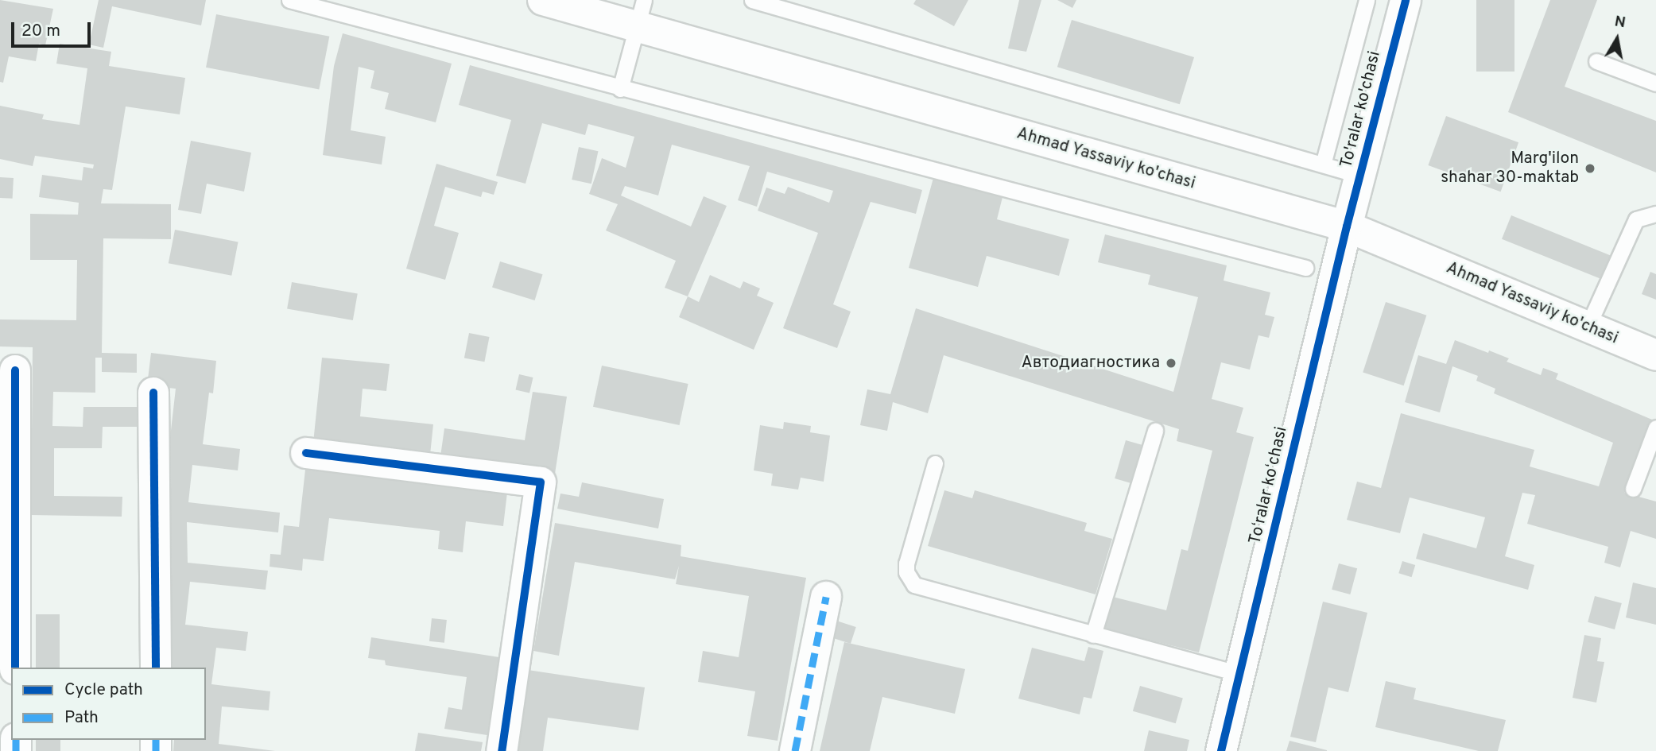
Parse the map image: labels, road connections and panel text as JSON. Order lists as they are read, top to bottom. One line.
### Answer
{"streets":{"street":["To'ralar ko'chasi","Ahmad Yassaviy ko'chasi","Toʻralar koʻchasi"]},"crossings":[["To'ralar ko'chasi","Ahmad Yassaviy ko'chasi"],["To'ralar ko'chasi","Toʻralar koʻchasi"],["Ahmad Yassaviy ko'chasi","Toʻralar koʻchasi"]],"places":["Marg'ilon shahar 30-maktab","Автодиагностика"],"legend":["Cycle path","Path"],"scale_bar":"20 m","north":"top"}
